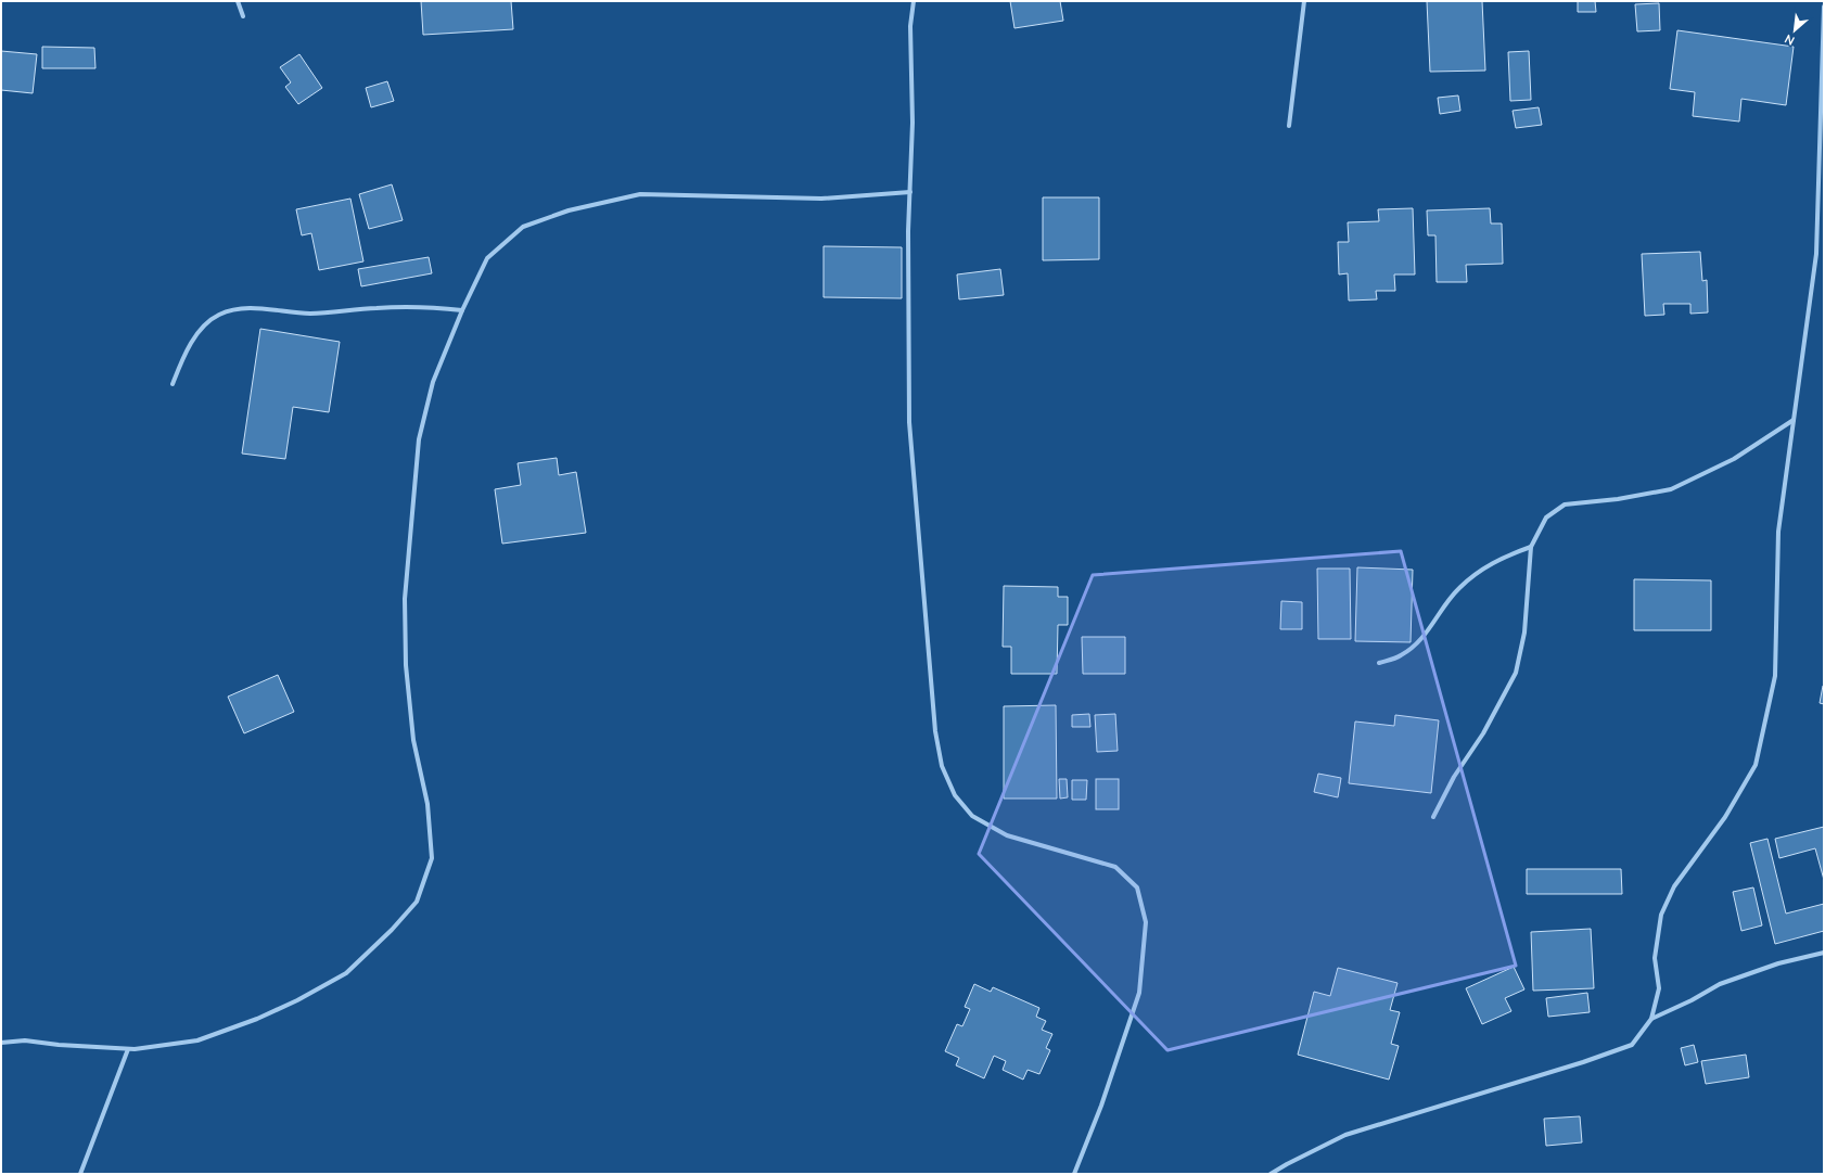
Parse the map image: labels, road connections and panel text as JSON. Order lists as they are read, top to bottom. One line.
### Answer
{"north":"bottom left"}
